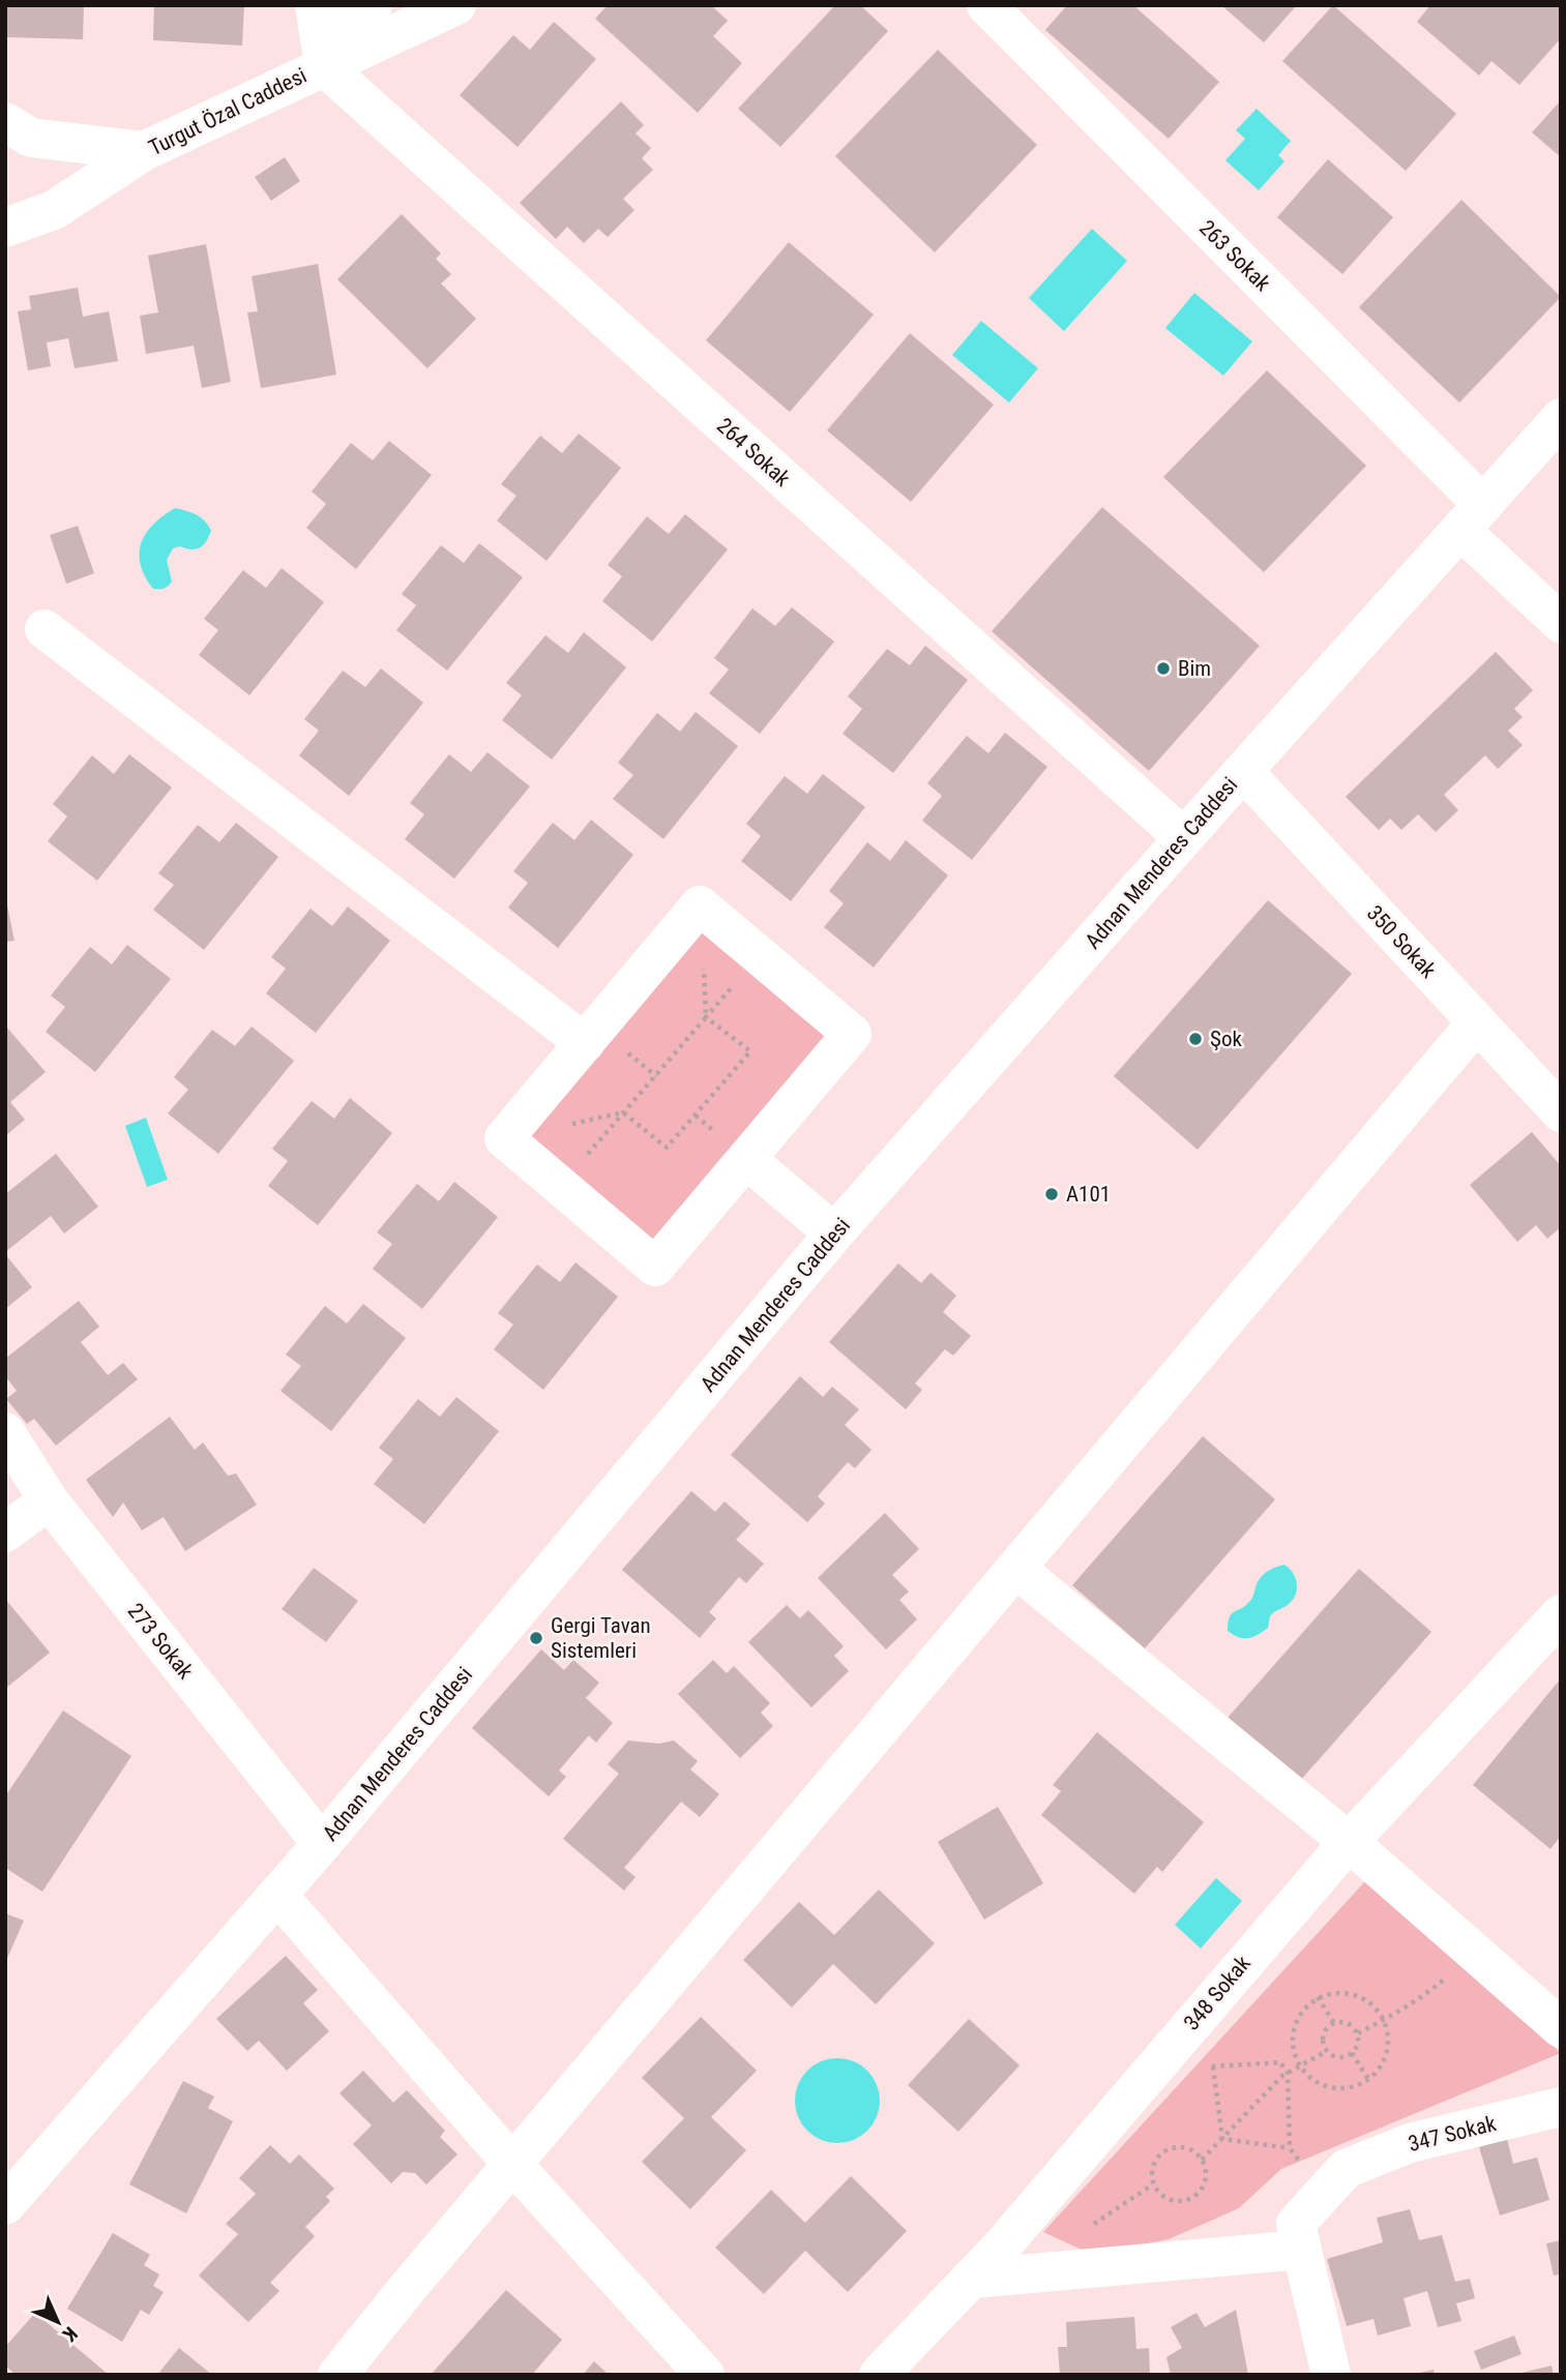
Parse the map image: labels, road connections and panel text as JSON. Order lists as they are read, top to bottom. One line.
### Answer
{"streets":{"street":["Turgut Özal Caddesi","263 Sokak","264 Sokak","Adnan Menderes Caddesi","350 Sokak","273 Sokak","348 Sokak","347 Sokak"]},"crossings":[["Turgut Özal Caddesi","264 Sokak"],["263 Sokak","Adnan Menderes Caddesi"],["264 Sokak","Adnan Menderes Caddesi"],["Adnan Menderes Caddesi","350 Sokak"],["Adnan Menderes Caddesi","273 Sokak"]],"places":["Bim","Şok","A101","Gergi Tavan Sistemleri"],"north":"bottom right"}
